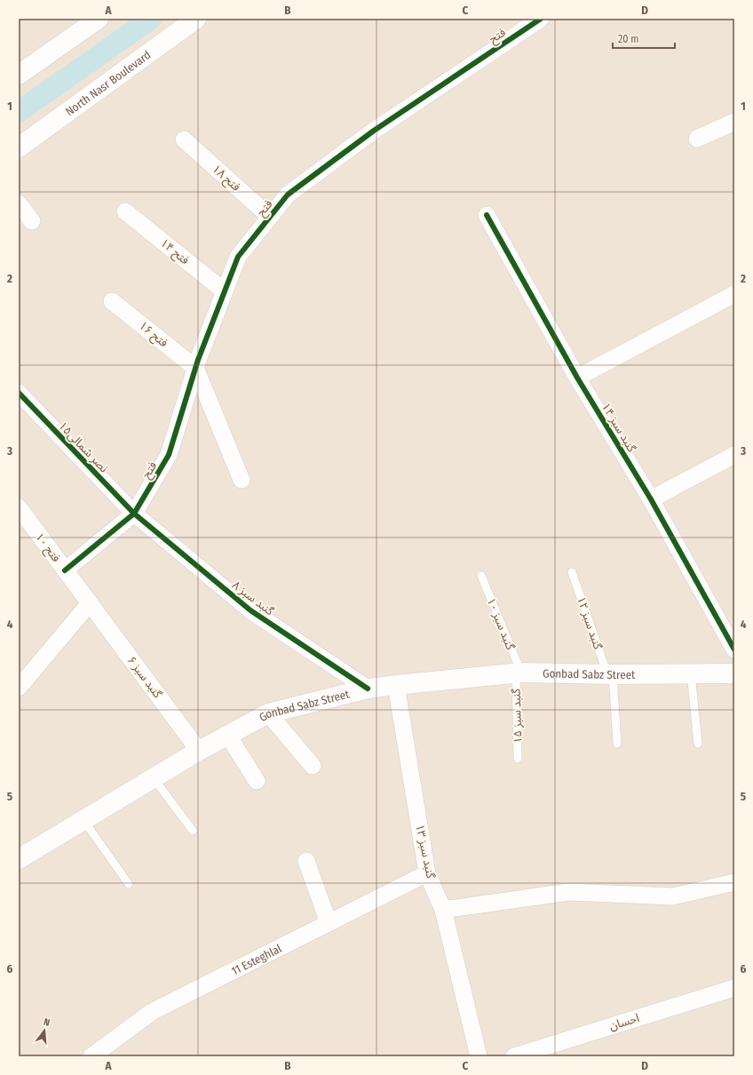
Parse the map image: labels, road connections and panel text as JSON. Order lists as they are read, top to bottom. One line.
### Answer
{"streets":{"main road":["North Nasr Boulevard","Gonbad Sabz Street"],"street":["فتح","فتح ۱۸","فتح ۱۴","فتح ۱۶","گنبد سبز ۱۴","نصر شمالی۱۵","فتح ۱۰","گنبد سبز ۸","گنبد سبز ۶","گنبد سبز ۱۳","11 Esteghlal","احسان"],"lane":["گنبد سبز ۱۲","گنبد سبز ۱۰","گنبد سبز ۱۵"]},"crossings":[["فتح","فتح ۱۸"],["فتح","فتح ۱۴"],["فتح","فتح ۱۶"],["فتح","نصر شمالی۱۵"],["فتح","فتح ۱۰"],["فتح","گنبد سبز ۸"],["نصر شمالی۱۵","گنبد سبز ۸"],["فتح ۱۰","گنبد سبز ۶"],["گنبد سبز ۸","Gonbad Sabz Street"],["گنبد سبز ۱۲","Gonbad Sabz Street"],["گنبد سبز ۱۰","Gonbad Sabz Street"],["گنبد سبز ۱۰","گنبد سبز ۱۵"],["Gonbad Sabz Street","گنبد سبز ۶"],["Gonbad Sabz Street","گنبد سبز ۱۵"],["Gonbad Sabz Street","گنبد سبز ۱۳"],["گنبد سبز ۱۳","11 Esteghlal"]],"scale_bar":"20 m","north":"top","grid":{"columns":["A","B","C","D"],"rows":["1","2","3","4","5","6"]}}
